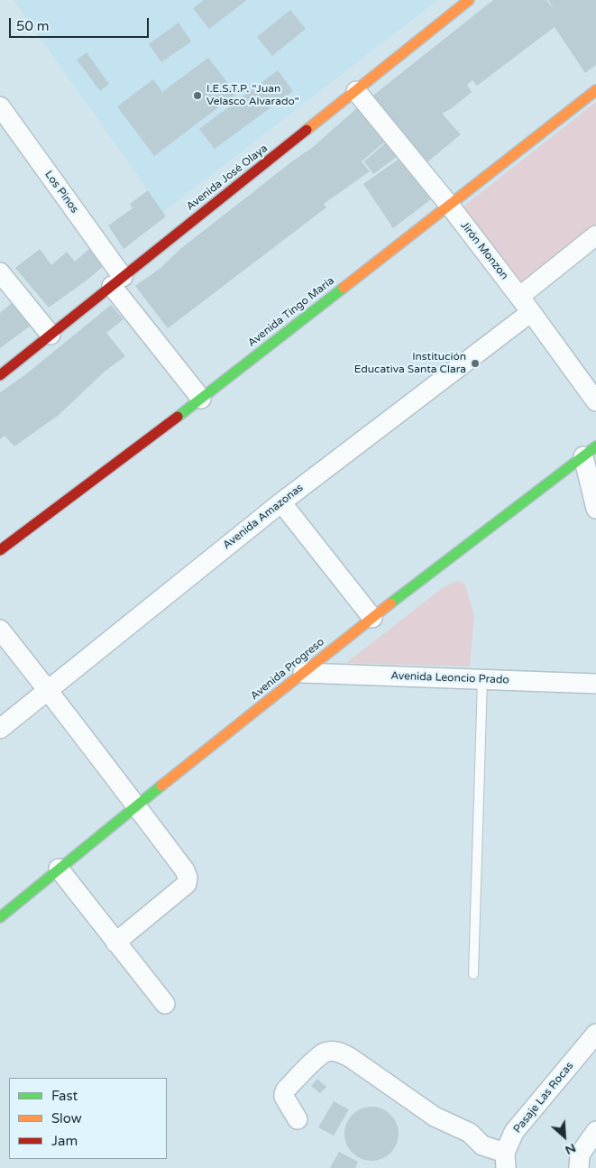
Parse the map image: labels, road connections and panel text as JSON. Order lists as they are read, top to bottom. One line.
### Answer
{"streets":{"street":["Avenida José Olaya","Los Pinos","Jirón Monzon","Avenida Tingo María","Avenida Amazonas","Avenida Progreso","Avenida Leoncio Prado","Pasaje Las Rocas"]},"crossings":[["Avenida José Olaya","Los Pinos"],["Avenida José Olaya","Jirón Monzon"],["Los Pinos","Avenida Tingo María"],["Jirón Monzon","Avenida Tingo María"],["Jirón Monzon","Avenida Amazonas"],["Avenida Progreso","Avenida Leoncio Prado"]],"places":["I.E.S.T.P. \"Juan Velasco Alvarado\"","Institución Educativa Santa Clara"],"legend":["Fast","Slow","Jam"],"scale_bar":"50 m","north":"bottom right"}
